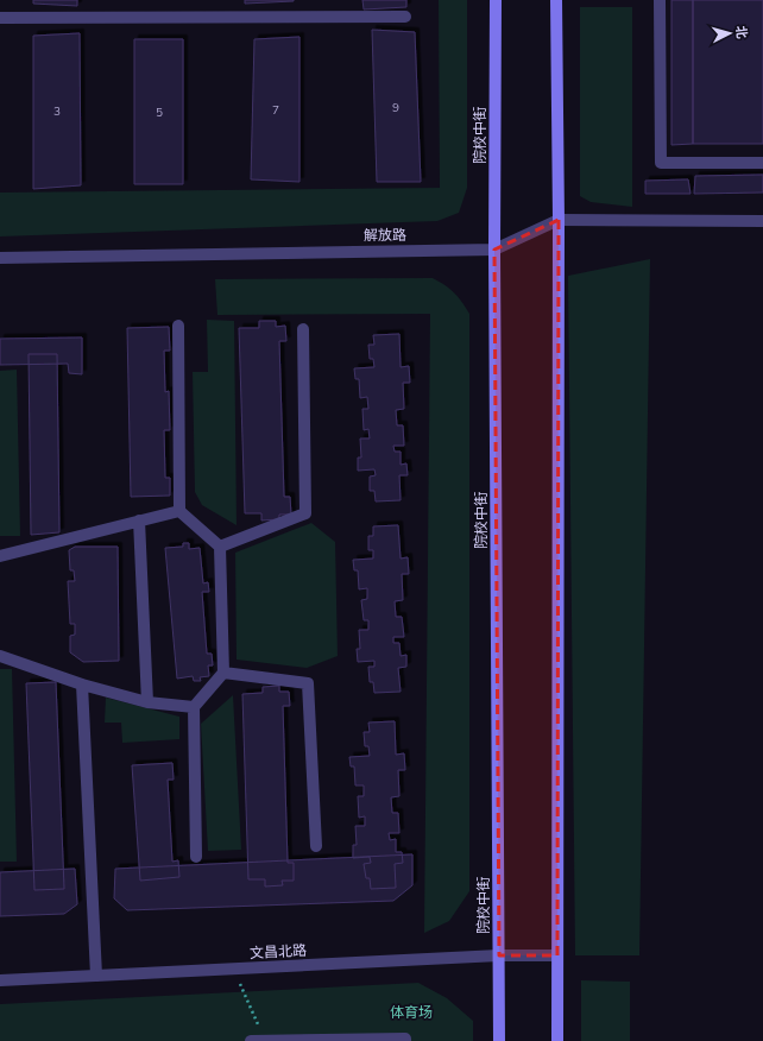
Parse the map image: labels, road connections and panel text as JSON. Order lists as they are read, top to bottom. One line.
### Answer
{"streets":{"main road":["院校中街"],"street":["解放路","文昌北路"]},"crossings":[["院校中街","解放路"],["院校中街","文昌北路"]],"parks":["体育场"],"house_numbers":["9","7","3","5"],"north":"right"}
